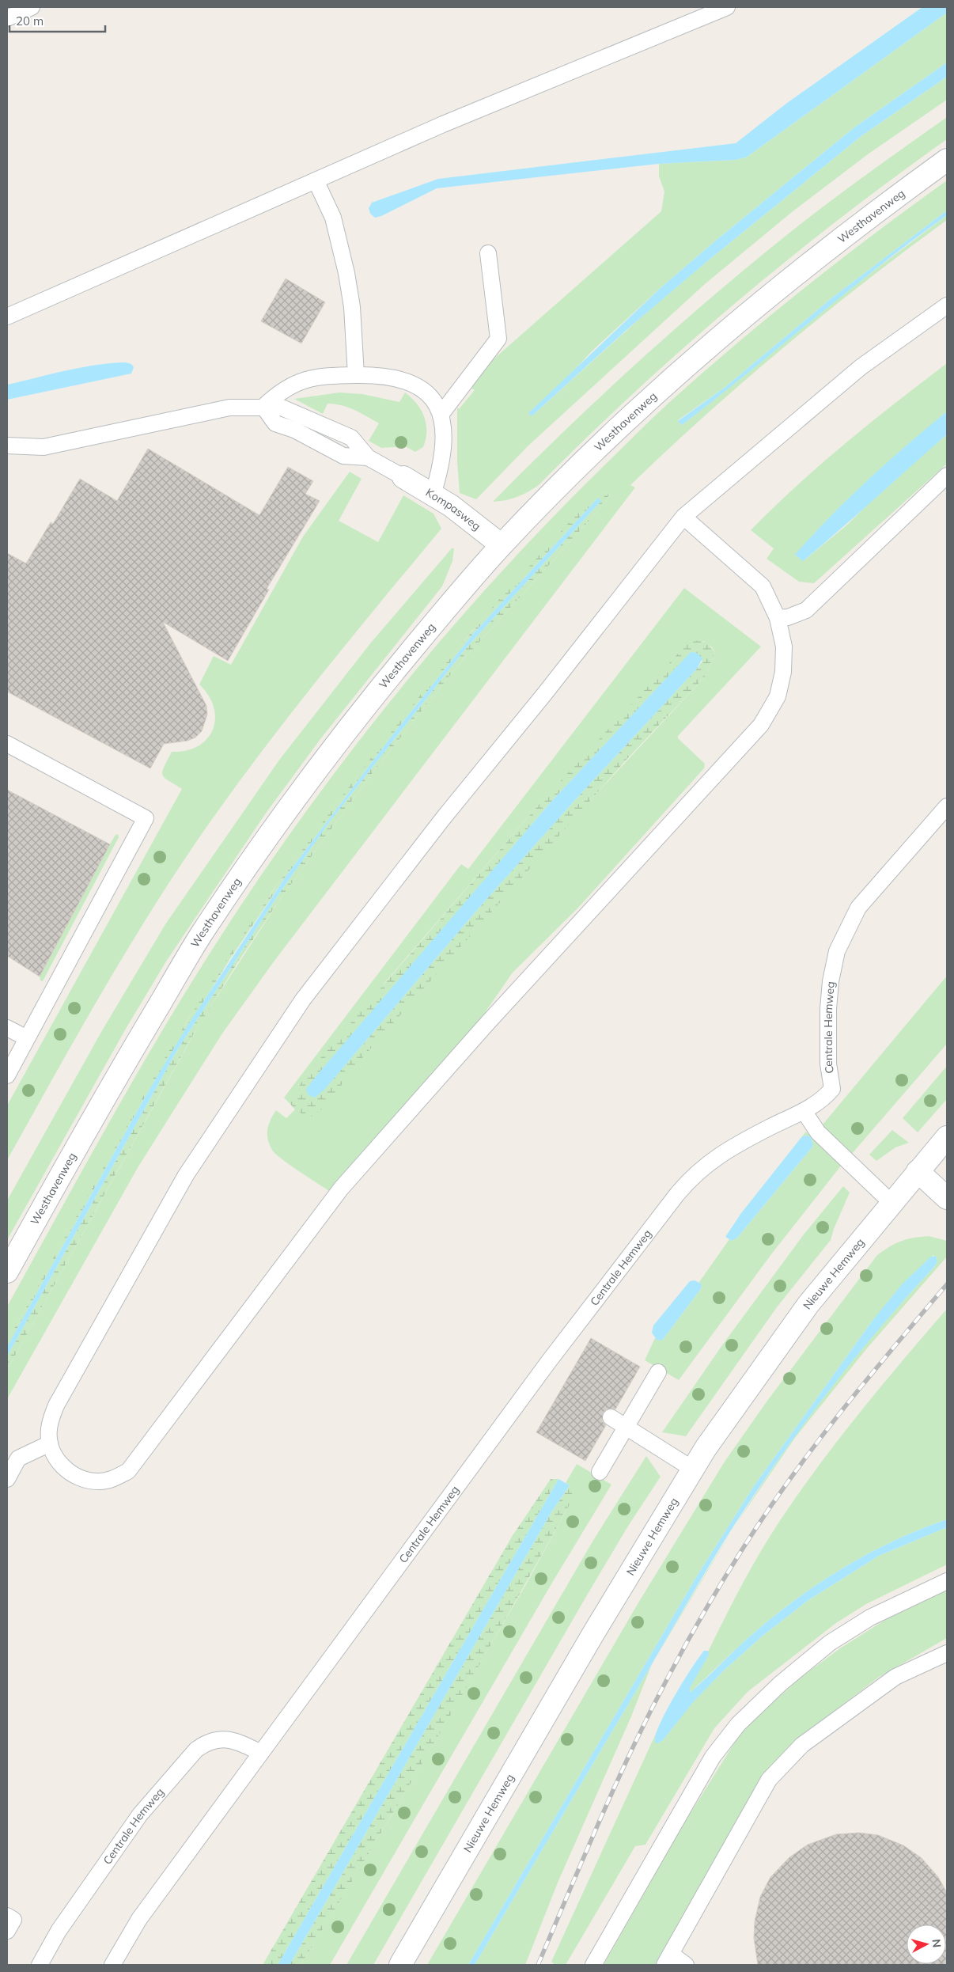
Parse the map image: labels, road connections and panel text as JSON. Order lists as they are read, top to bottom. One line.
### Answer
{"streets":{"street":["Westhavenweg","Kompasweg","Nieuwe Hemweg"],"lane":["Centrale Hemweg"]},"crossings":[["Westhavenweg","Kompasweg"]],"scale_bar":"20 m","north":"right"}
